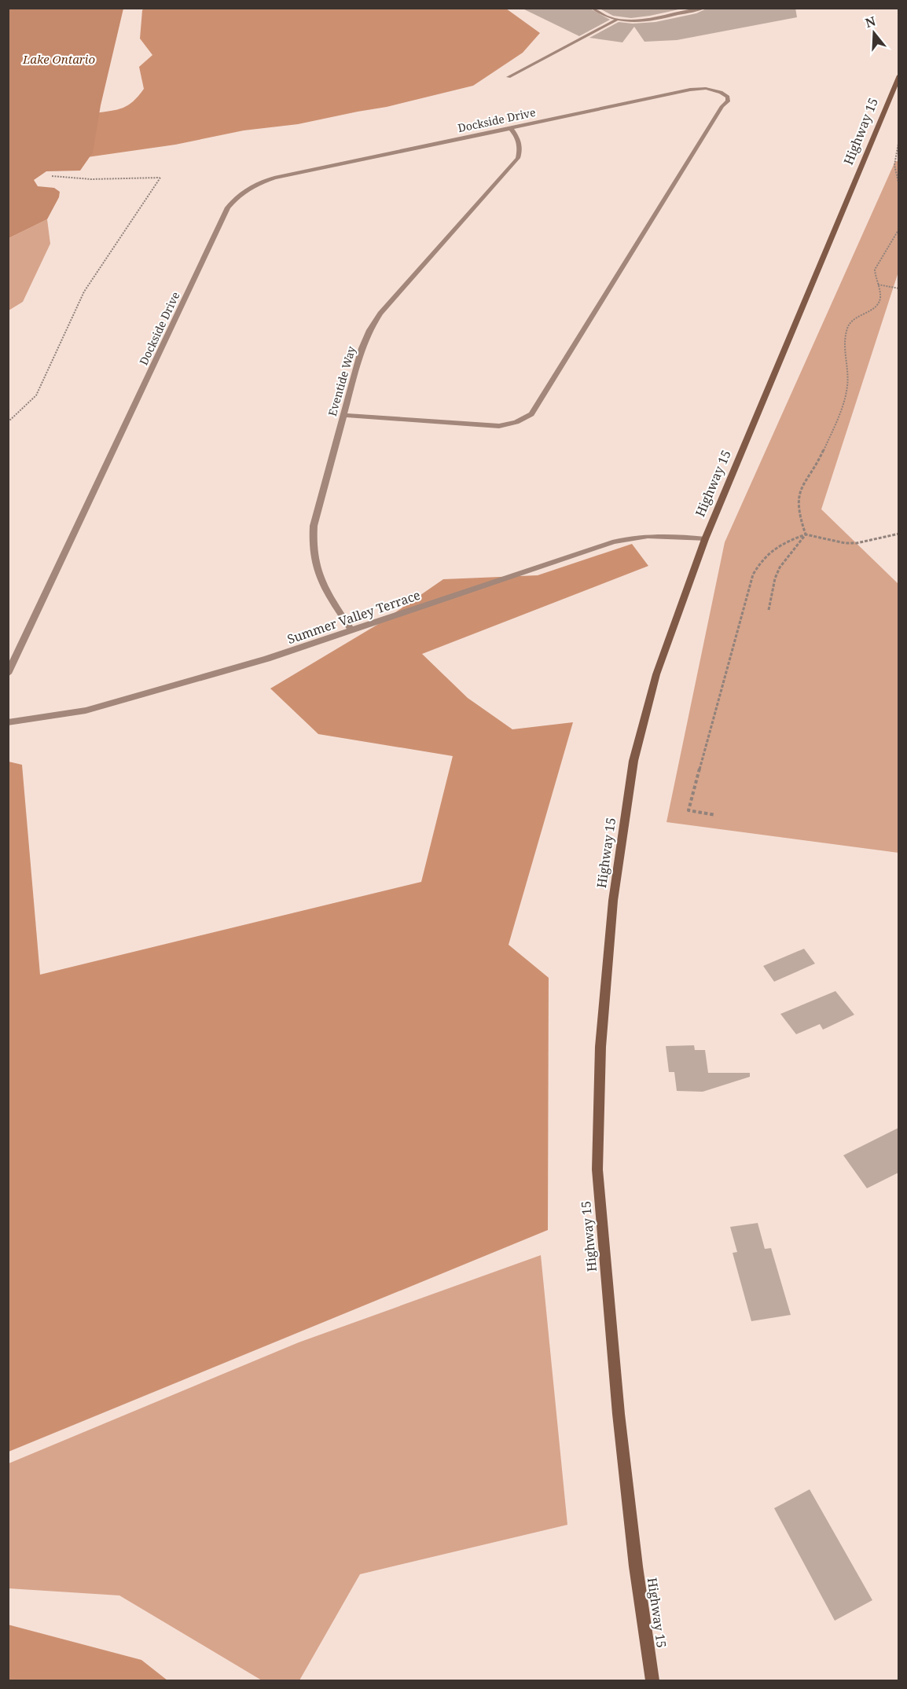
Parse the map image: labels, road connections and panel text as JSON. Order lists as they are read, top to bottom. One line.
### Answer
{"streets":{"main road":["Highway 15"],"street":["Dockside Drive","Eventide Way","Summer Valley Terrace"]},"crossings":[["Dockside Drive","Eventide Way"],["Highway 15","Summer Valley Terrace"],["Eventide Way","Summer Valley Terrace"]],"water":["Lake Ontario"],"north":"top"}
